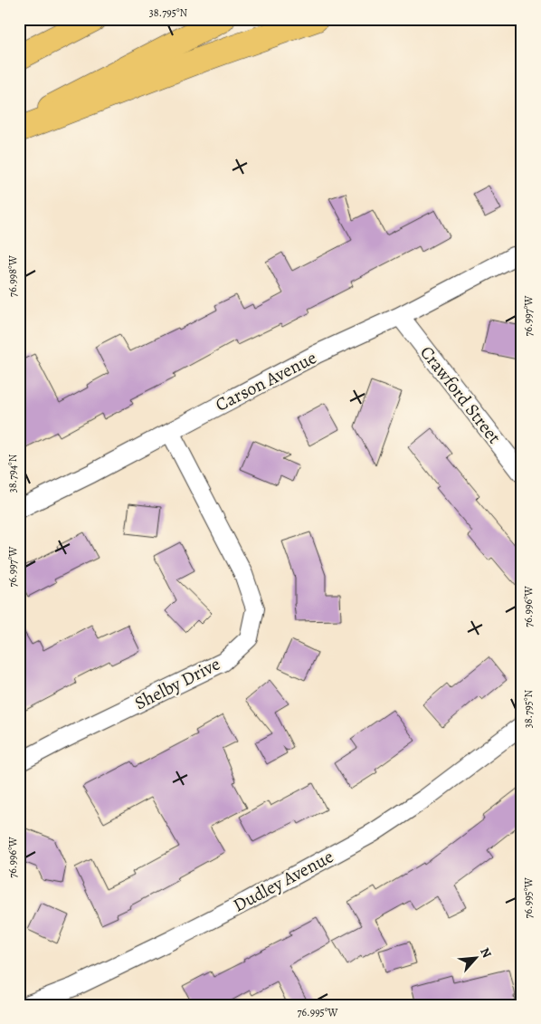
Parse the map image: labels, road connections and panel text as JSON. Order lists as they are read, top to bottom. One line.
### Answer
{"streets":{"street":["Carson Avenue","Crawford Street","Shelby Drive","Dudley Avenue"]},"crossings":[["Carson Avenue","Crawford Street"],["Carson Avenue","Shelby Drive"]],"north":"top right","coordinates":["38.795°N","76.998°W","76.997°W","38.794°N","76.996°W","76.995°W"]}
